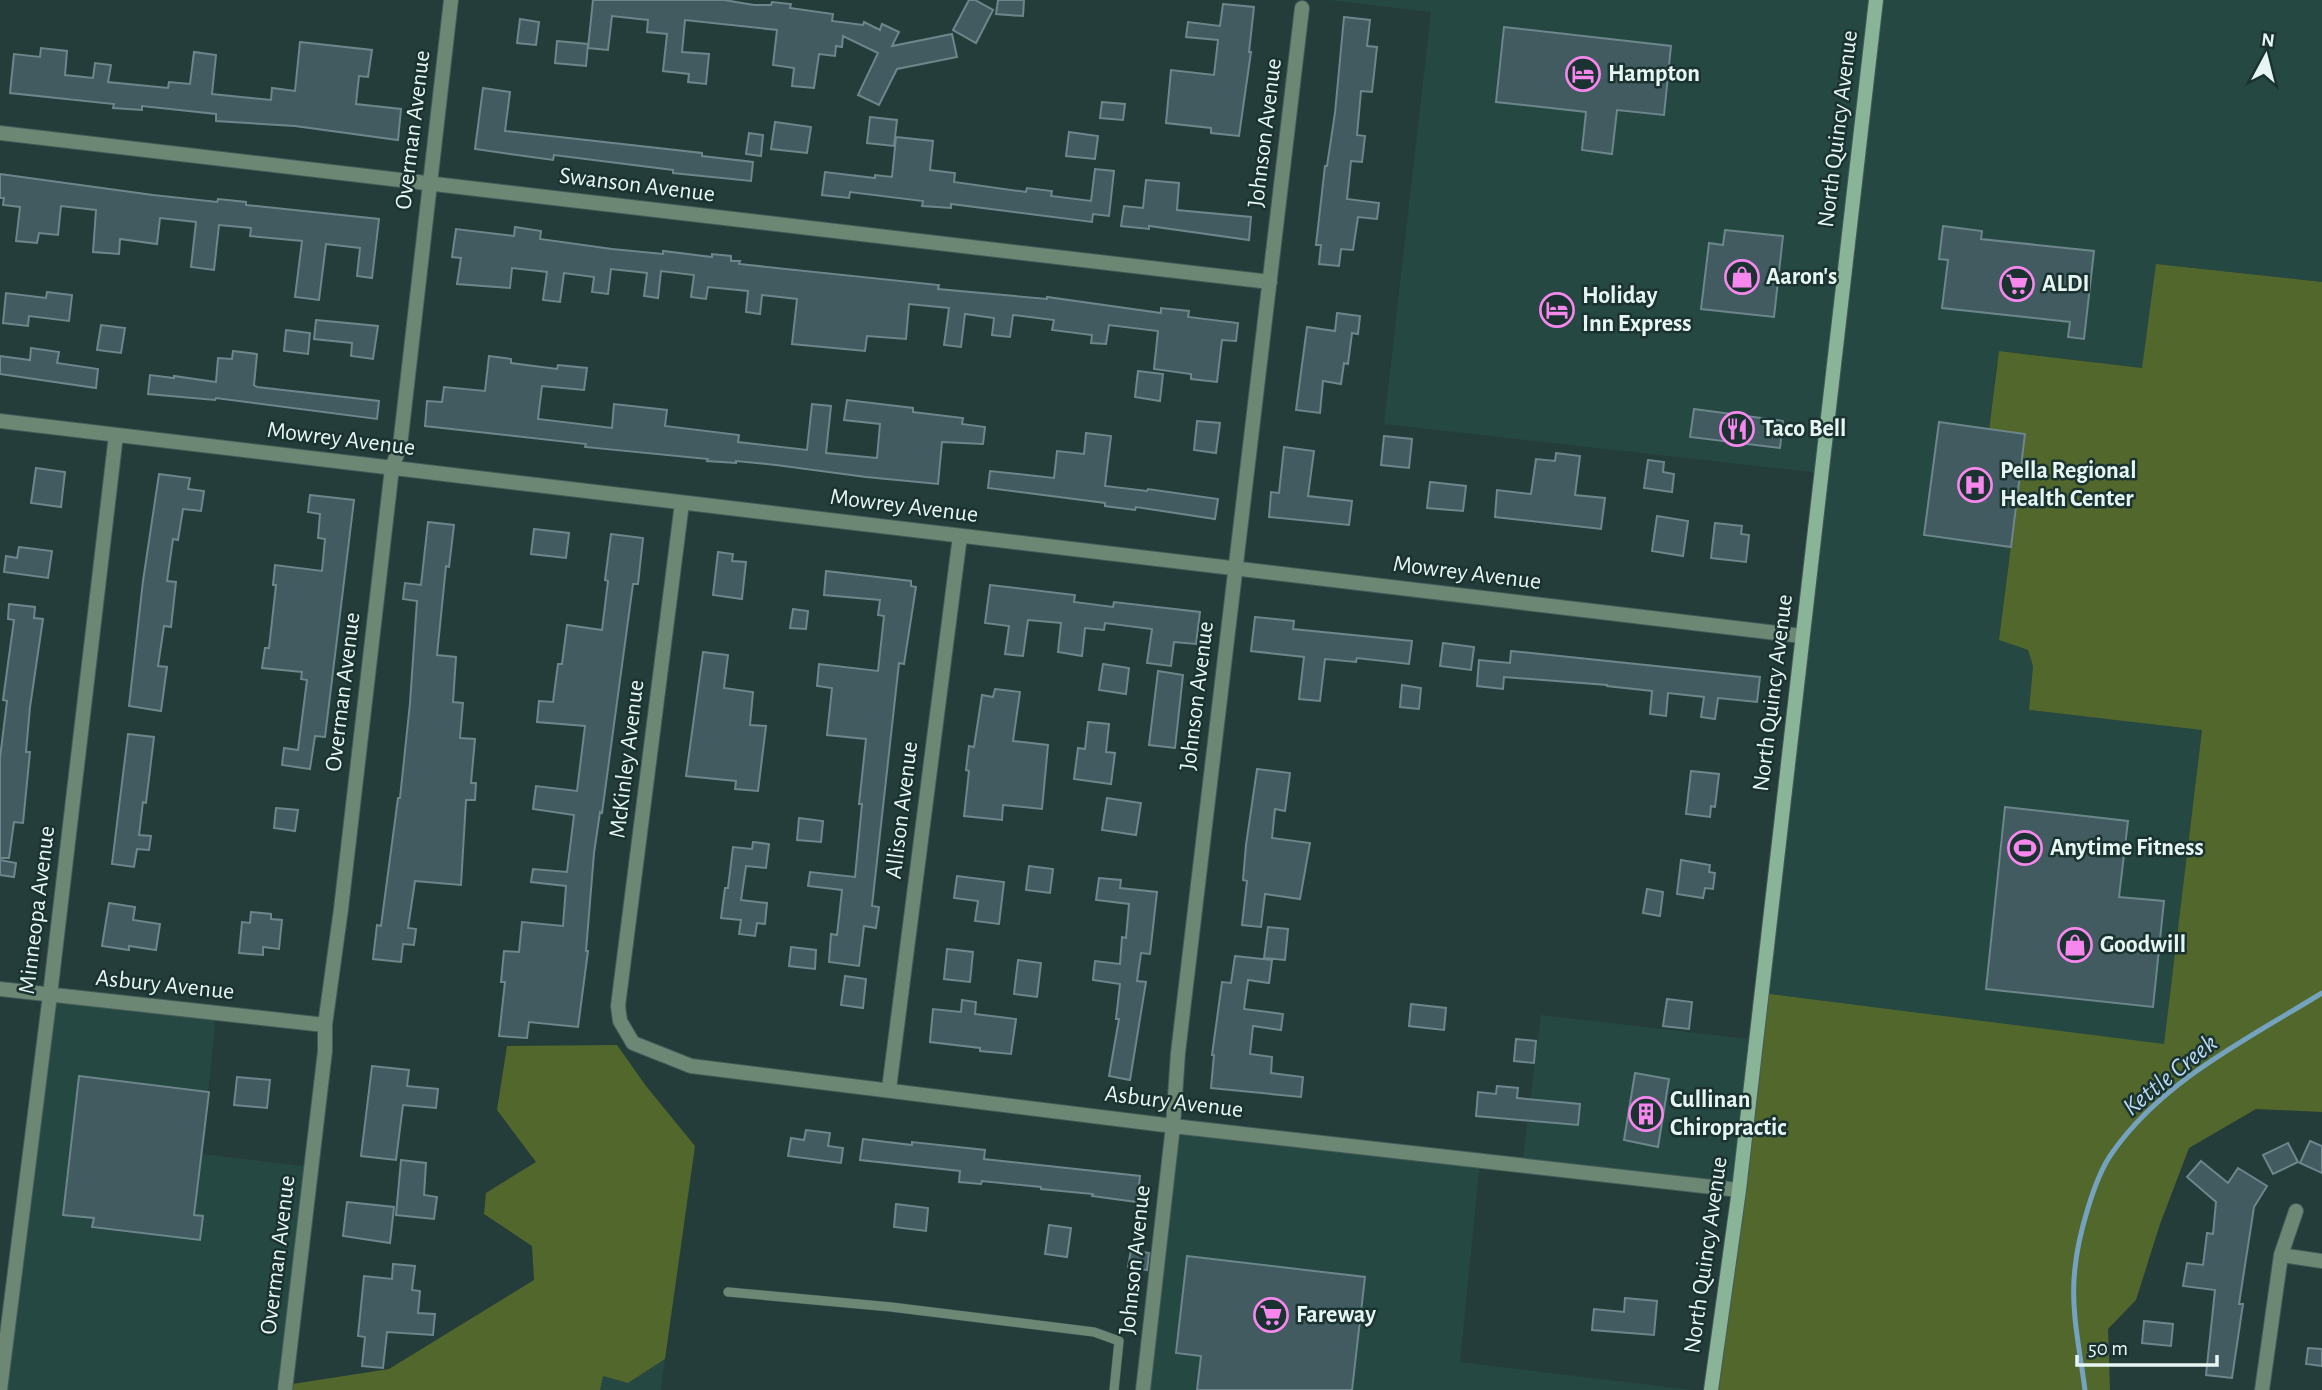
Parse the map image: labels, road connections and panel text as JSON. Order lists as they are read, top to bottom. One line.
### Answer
{"streets":{"main road":["North Quincy Avenue"],"street":["Overman Avenue","Johnson Avenue","Swanson Avenue","Mowrey Avenue","McKinley Avenue","Allison Avenue","Minneopa Avenue","Asbury Avenue"]},"crossings":[["North Quincy Avenue","Mowrey Avenue"],["North Quincy Avenue","Asbury Avenue"],["Overman Avenue","Swanson Avenue"],["Overman Avenue","Mowrey Avenue"],["Overman Avenue","Asbury Avenue"],["Johnson Avenue","Swanson Avenue"],["Johnson Avenue","Mowrey Avenue"],["Johnson Avenue","Asbury Avenue"],["Mowrey Avenue","McKinley Avenue"],["Mowrey Avenue","Allison Avenue"],["Mowrey Avenue","Minneopa Avenue"],["McKinley Avenue","Asbury Avenue"],["Allison Avenue","Asbury Avenue"],["Minneopa Avenue","Asbury Avenue"]],"water":["Kettle Creek"],"places":{"hotel":["Hampton","Holiday Inn Express"],"shop":["Aaron's","Goodwill"],"supermarket":["ALDI","Fareway"],"restaurant":["Taco Bell"],"hospital":["Pella Regional Health Center"],"sports":["Anytime Fitness"],"building":["Cullinan Chiropractic"]},"scale_bar":"50 m","north":"top"}
